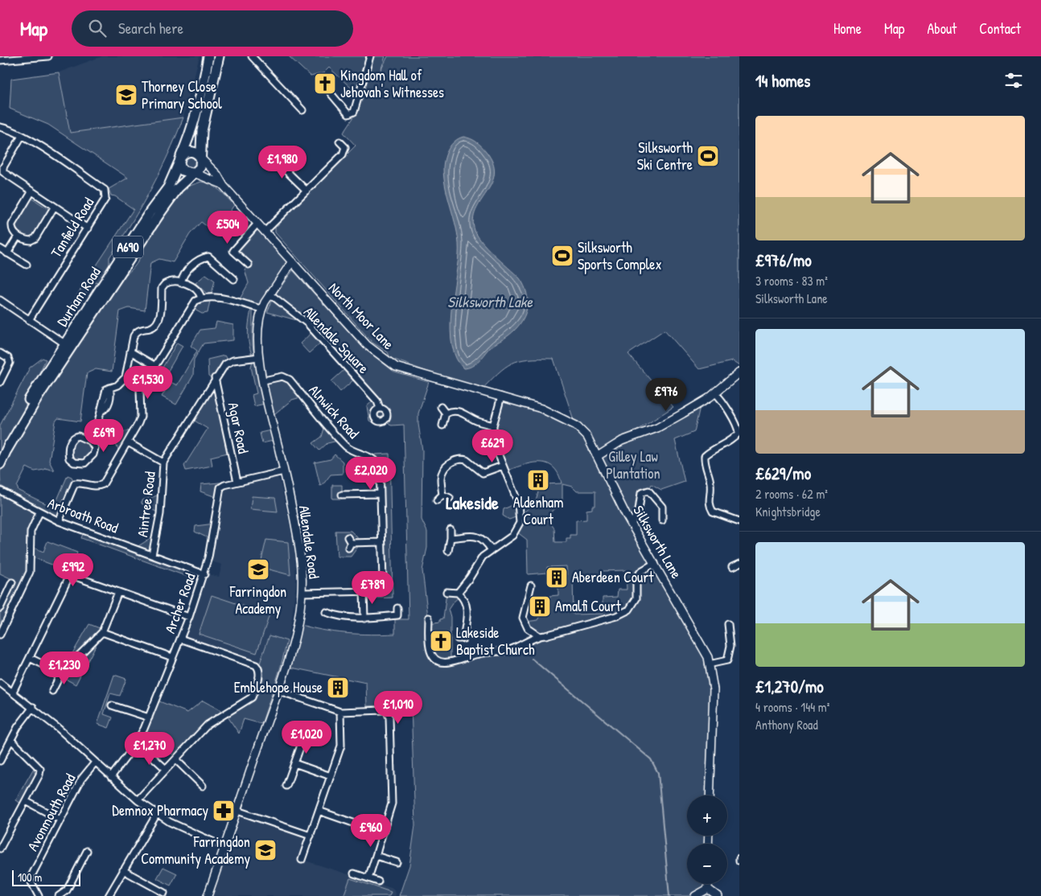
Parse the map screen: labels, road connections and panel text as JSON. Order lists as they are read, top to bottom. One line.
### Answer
{"streets":{"highway":["A690","Durham Road"],"street":["Tanfield Road","North Moor Lane","Allendale Square","Alnwick Road","Agar Road","Aintree Road","Arbroath Road","Allendale Road","Silksworth Lane","Archer Road","Avonmouth Road"]},"crossings":[["Durham Road","North Moor Lane"],["North Moor Lane","Allendale Road"],["North Moor Lane","Silksworth Lane"],["Allendale Square","Allendale Road"],["Alnwick Road","Allendale Road"],["Agar Road","Aintree Road"],["Agar Road","Archer Road"],["Aintree Road","Arbroath Road"],["Aintree Road","Allendale Road"],["Arbroath Road","Archer Road"],["Allendale Road","Archer Road"]],"districts":["Lakeside"],"water":["Silksworth Lake"],"parks":["Gilley Law Plantation"],"places":{"church":["Kingdom Hall of Jehovah's Witnesses","Lakeside Baptist Church"],"school or university":["Thorney Close Primary School","Farringdon Academy","Farringdon Community Academy"],"sports":["Silksworth Ski Centre","Silksworth Sports Complex"],"building":["Aldenham Court","Aberdeen Court","Amalfi Court","Emblehope House"],"pharmacy":["Demnox Pharmacy"]},"scale_bar":"100 m","page":{"header":"Map","search":"Search here","nav":["Home","Map","About","Contact"],"heading":"14 homes","list":[{"name":"£976/mo","note":"3 rooms · 83 m² · Silksworth Lane"},{"name":"£629/mo","note":"2 rooms · 62 m² · Knightsbridge"},{"name":"£1,270/mo","note":"4 rooms · 144 m² · Anthony Road"}],"price":["£1,980","£504","£1,530","£976","£699","£629","£2,020","£992","£789","£1,230","£1,010","£1,020","£1,270","£960"],"map_buttons":["+","−"],"scale":"100 m"}}
